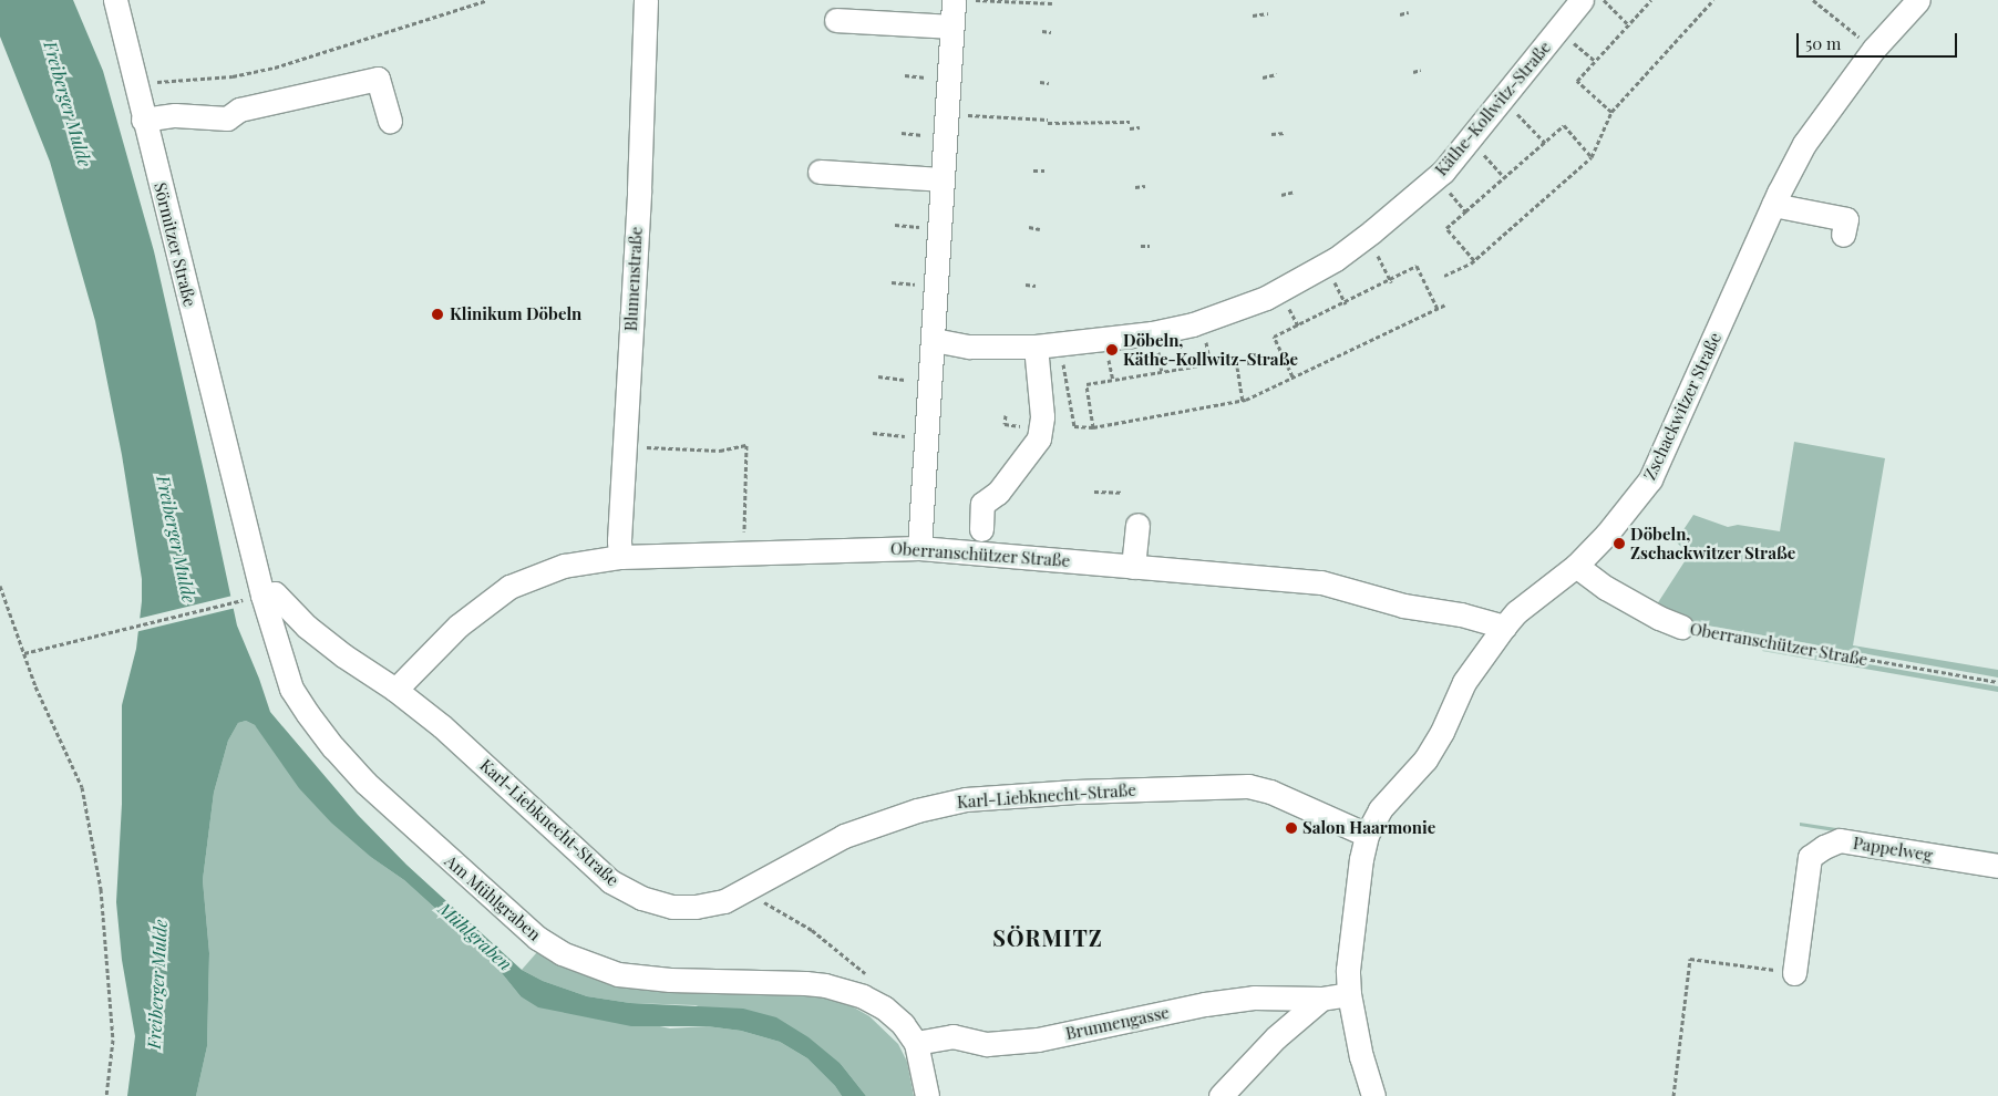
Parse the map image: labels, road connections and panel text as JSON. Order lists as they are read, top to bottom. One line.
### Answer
{"streets":{"street":["Käthe-Kollwitz-Straße","Sörmitzer Straße","Blumenstraße","Zschackwitzer Straße","Oberranschützer Straße","Karl-Liebknecht-Straße","Pappelweg","Am Mühlgraben","Brunnengasse"]},"crossings":[["Sörmitzer Straße","Karl-Liebknecht-Straße"],["Sörmitzer Straße","Am Mühlgraben"],["Blumenstraße","Oberranschützer Straße"],["Zschackwitzer Straße","Oberranschützer Straße"],["Zschackwitzer Straße","Karl-Liebknecht-Straße"],["Zschackwitzer Straße","Brunnengasse"],["Oberranschützer Straße","Karl-Liebknecht-Straße"],["Karl-Liebknecht-Straße","Am Mühlgraben"],["Am Mühlgraben","Brunnengasse"]],"districts":["SÖRMITZ"],"water":["Freiberger Mulde","Mühlgraben"],"places":["Klinikum Döbeln","Döbeln, Käthe-Kollwitz-Straße","Döbeln, Zschackwitzer Straße","Salon Haarmonie"],"scale_bar":"50 m"}
